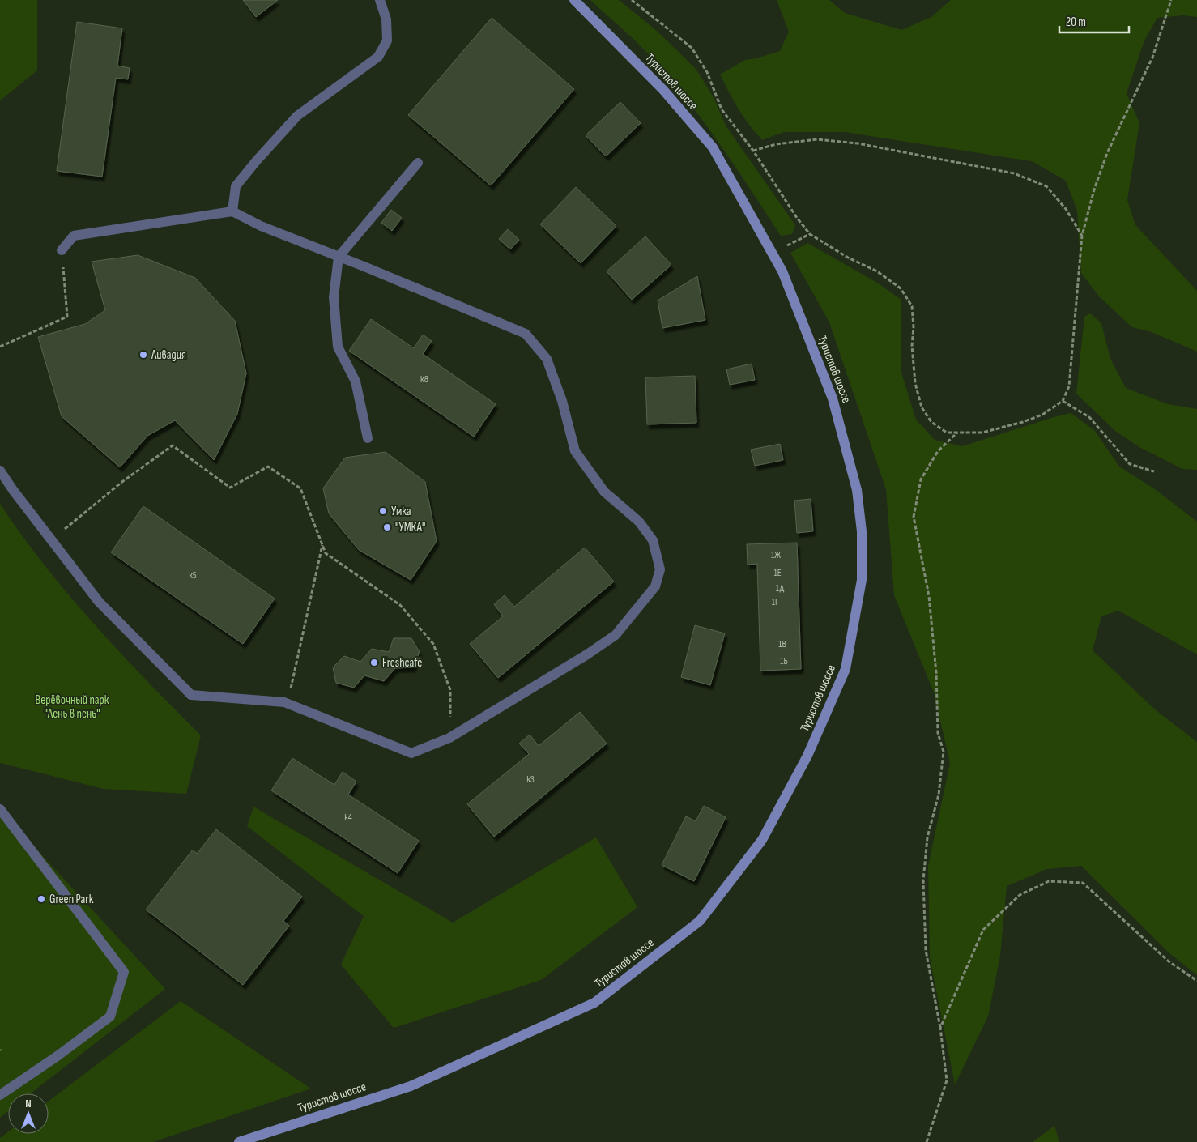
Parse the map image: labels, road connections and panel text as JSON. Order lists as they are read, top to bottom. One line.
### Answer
{"streets":{"main road":["Туристов шоссе"]},"parks":["Верёвочный парк \"Лень в пень\""],"places":["Ливадия","Умка","\"УМКА\"","Freshcafé","Green Park"],"house_numbers":["к8","1Ж","1Е","к5","1Д","1Г","1В","1Б","к3","к4"],"scale_bar":"20 m","north":"top"}
